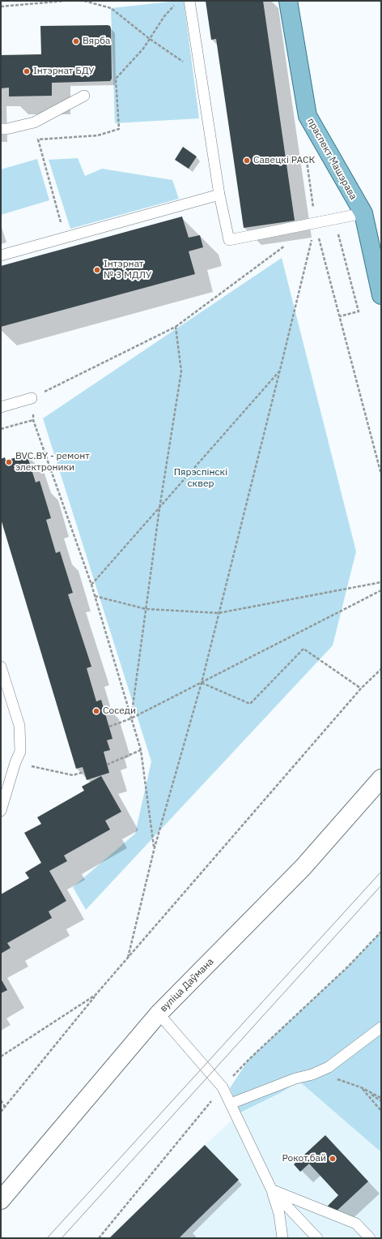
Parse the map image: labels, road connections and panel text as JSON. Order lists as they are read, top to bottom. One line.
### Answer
{"streets":{"main road":["праспект Машэрава","вуліца Даўмана"]},"parks":["Пярэспінскі сквер"],"places":["Вярба","Інтэрнат БДУ","Савецкі РАСК","Інтэрнат № 3 МДЛУ","BVC.BY - ремонт электроники","Соседи","Рокот.бай"]}
